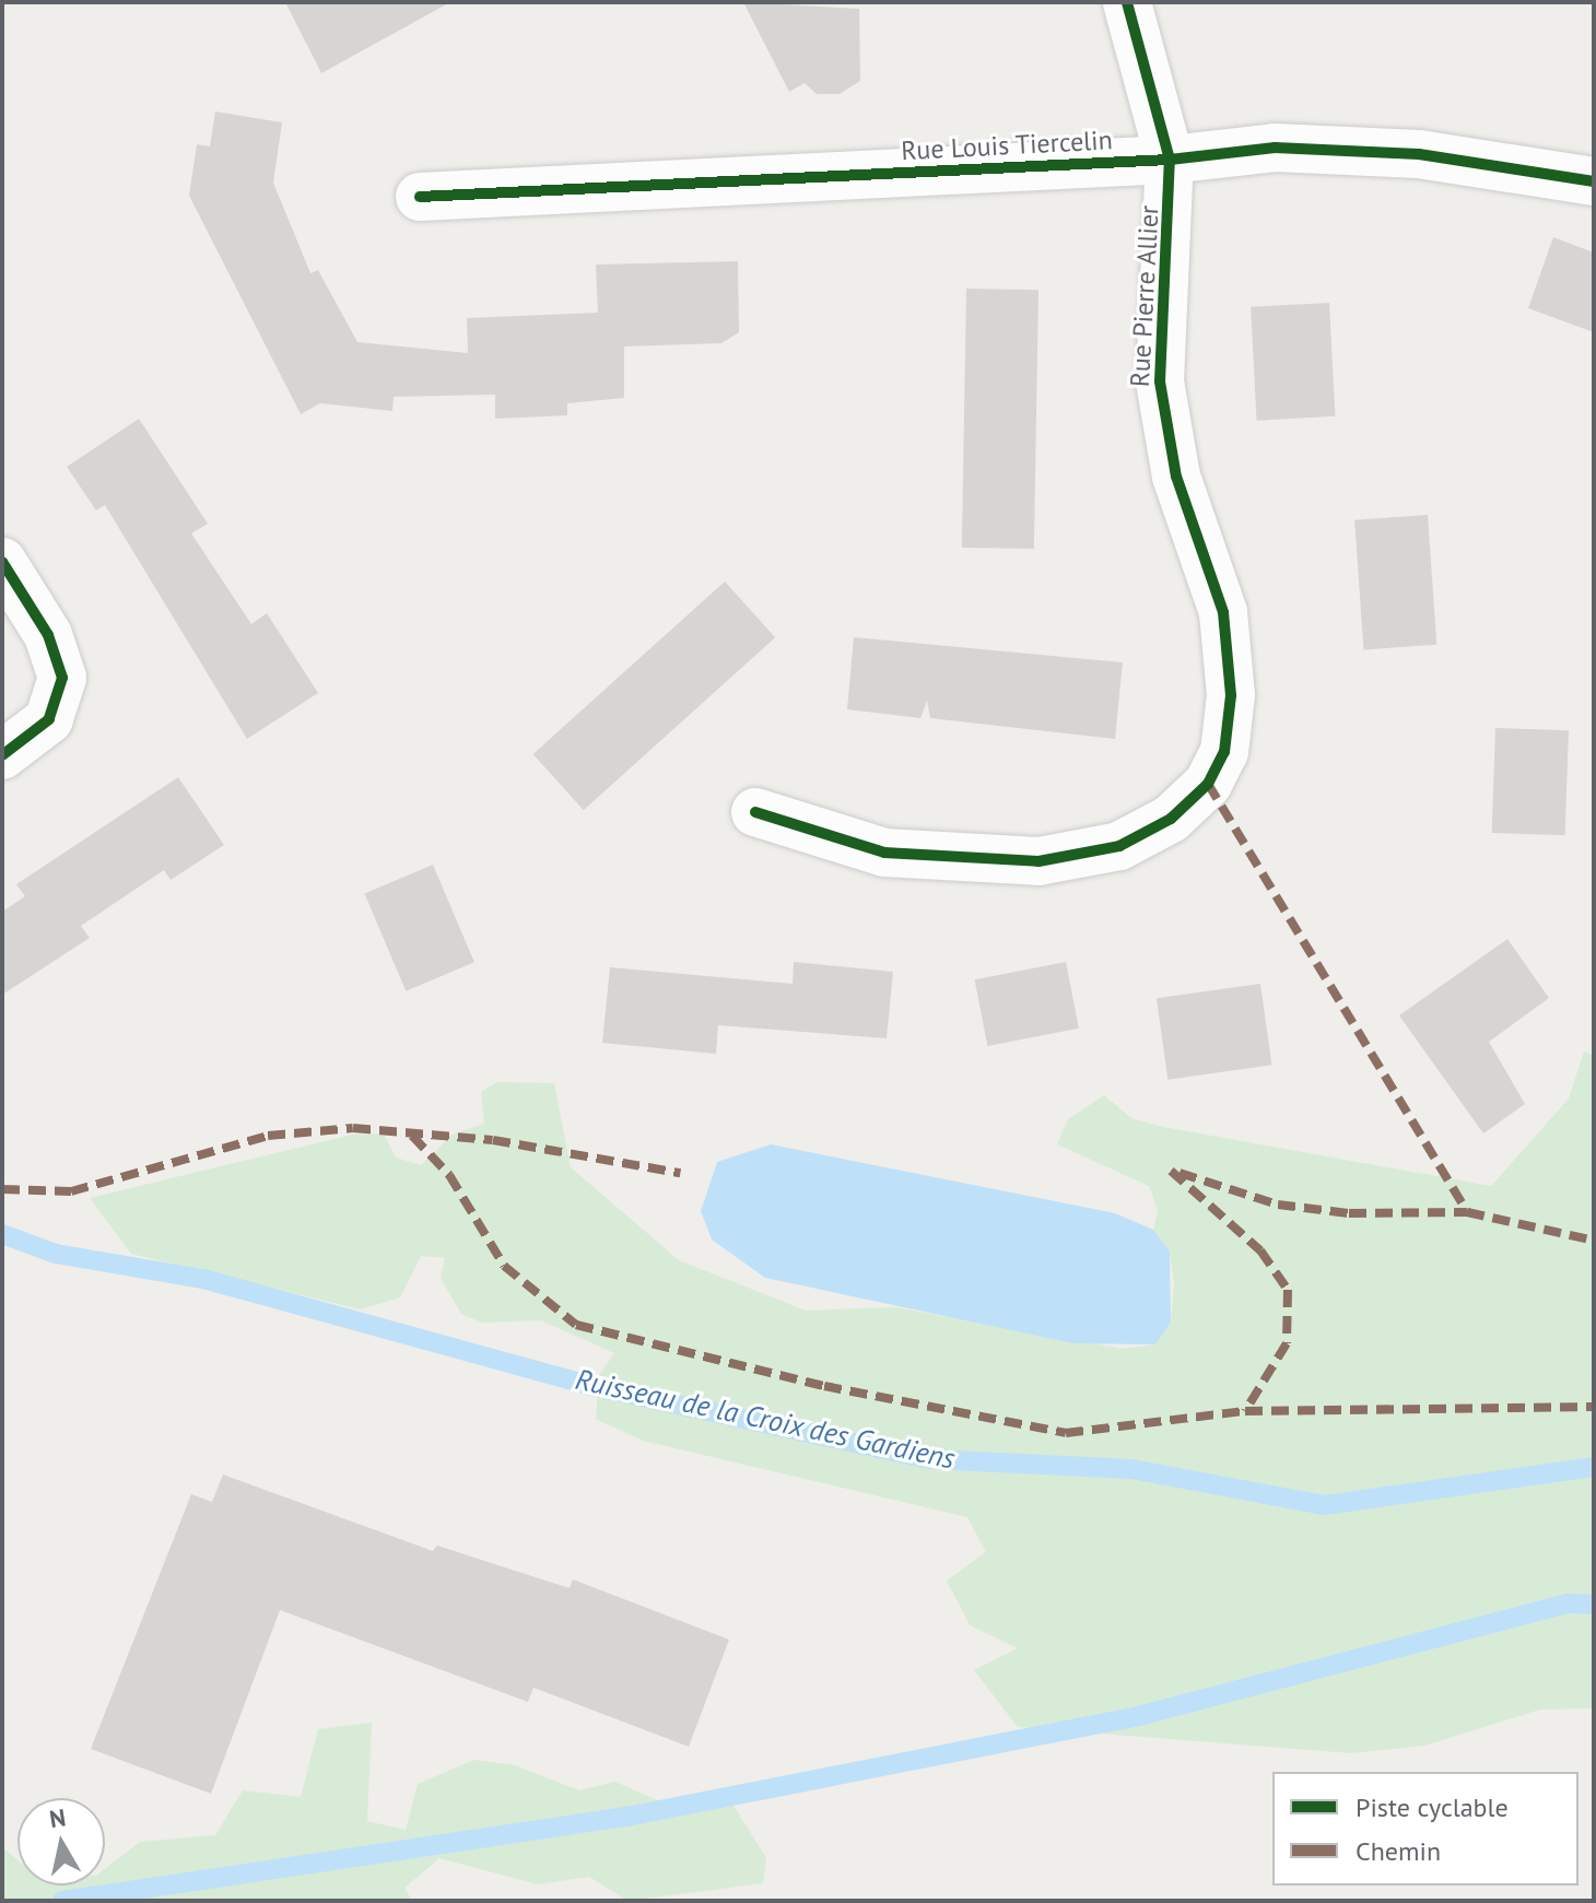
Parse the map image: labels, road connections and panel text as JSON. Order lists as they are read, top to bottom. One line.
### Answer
{"streets":{"street":["Rue Louis Tiercelin","Rue Pierre Allier"]},"crossings":[["Rue Louis Tiercelin","Rue Pierre Allier"]],"water":["Ruisseau de la Croix des Gardiens"],"legend":["Piste cyclable","Chemin"],"north":"top"}
